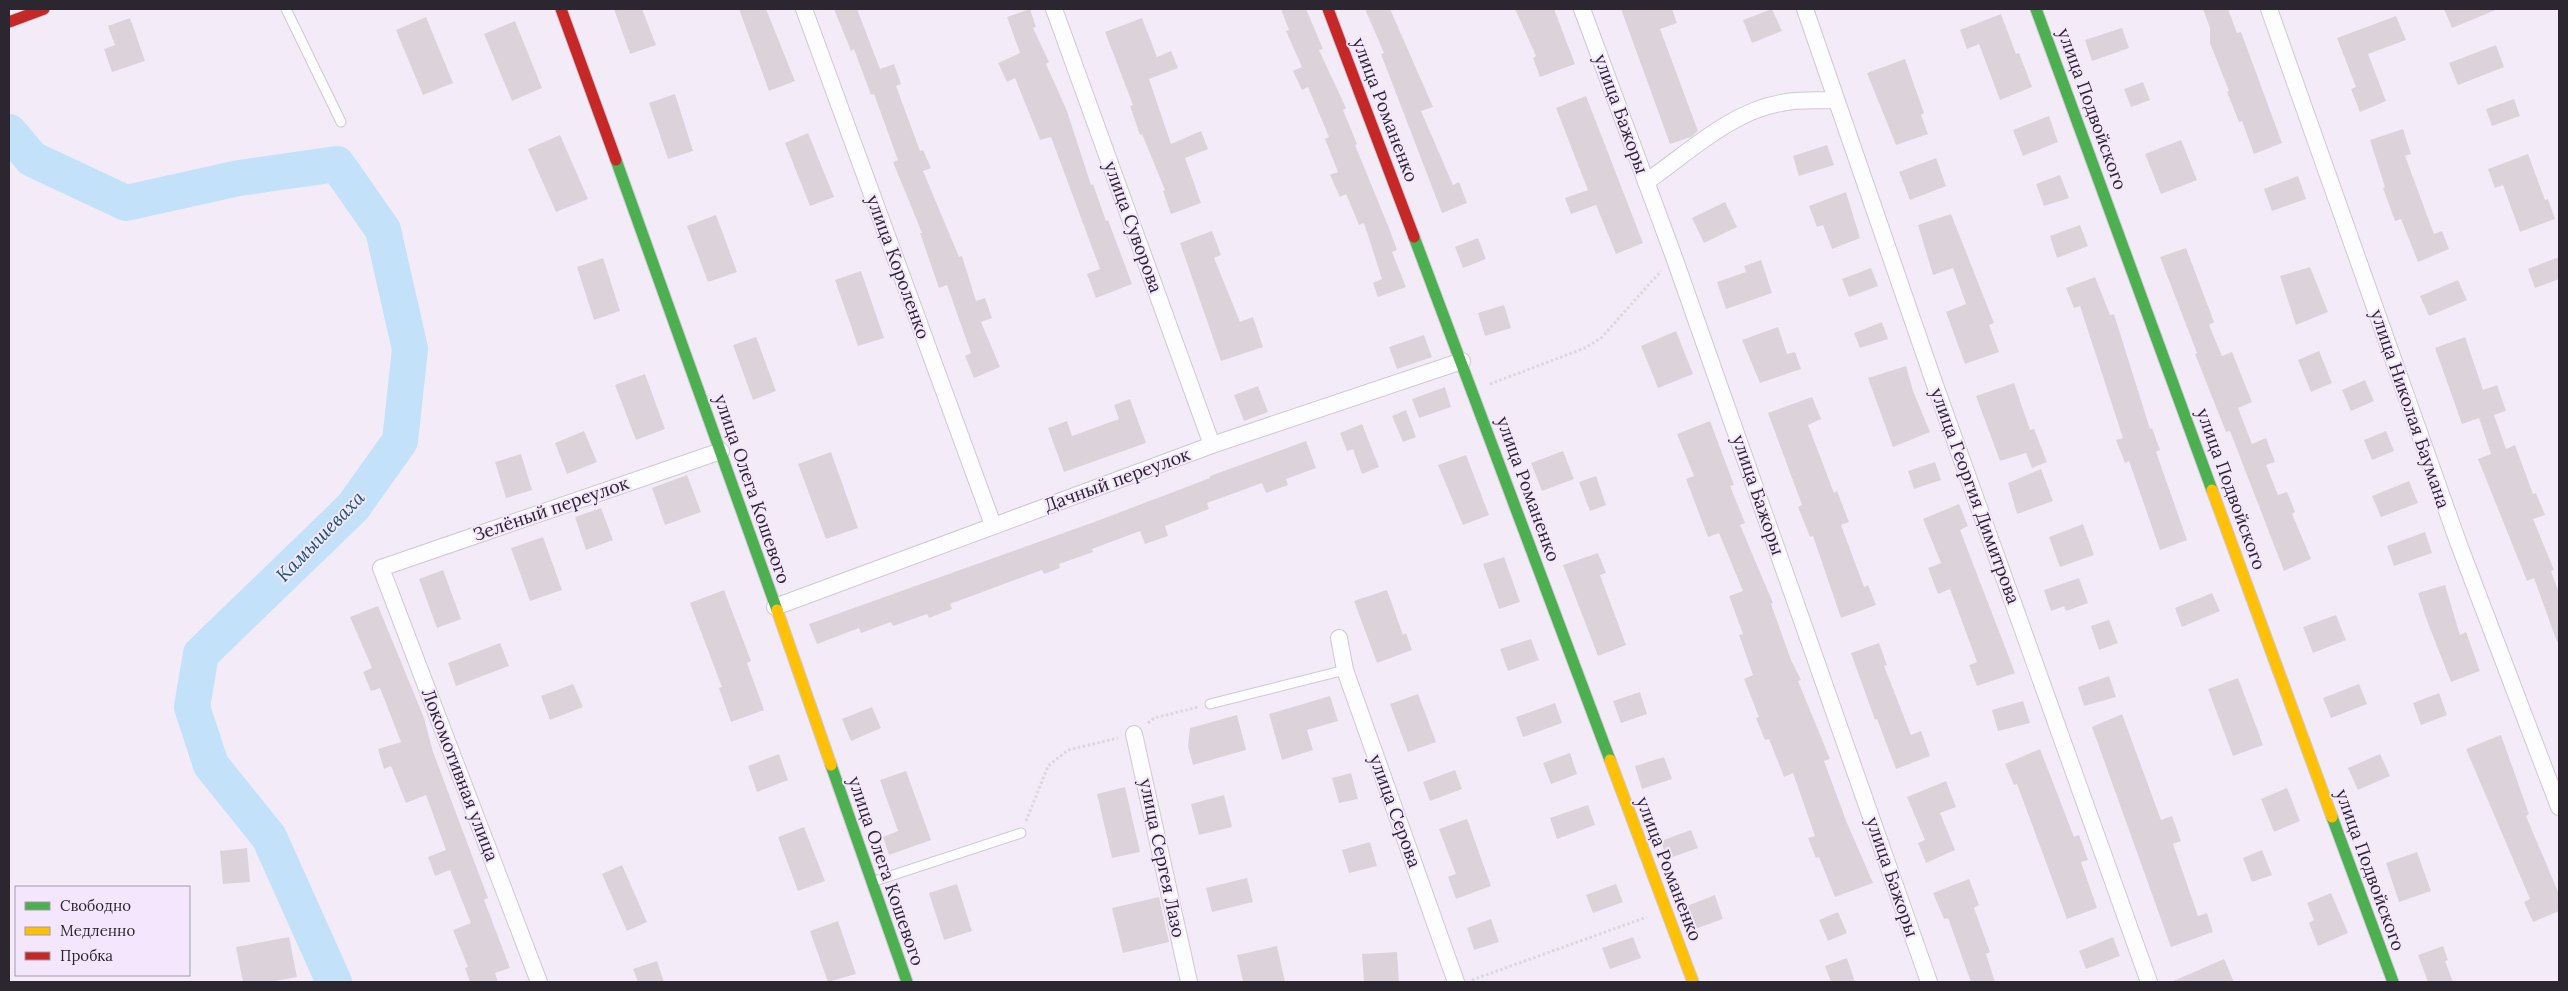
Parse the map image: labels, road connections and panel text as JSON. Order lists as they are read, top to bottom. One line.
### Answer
{"streets":{"street":["улица Подвойского","улица Романенко","улица Бажоры","улица Суворова","улица Короленко","улица Николая Баумана","Дачный переулок","улица Олега Кошевого","улица Георгия Димитрова","Зелёный переулок","Локомотивная улица","улица Серова","улица Сергея Лазо"]},"crossings":[["улица Романенко","Дачный переулок"],["улица Суворова","Дачный переулок"],["улица Короленко","Дачный переулок"],["Дачный переулок","улица Олега Кошевого"],["улица Олега Кошевого","Зелёный переулок"],["Зелёный переулок","Локомотивная улица"]],"water":["Камышеваха"],"legend":["Свободно","Медленно","Пробка"]}
